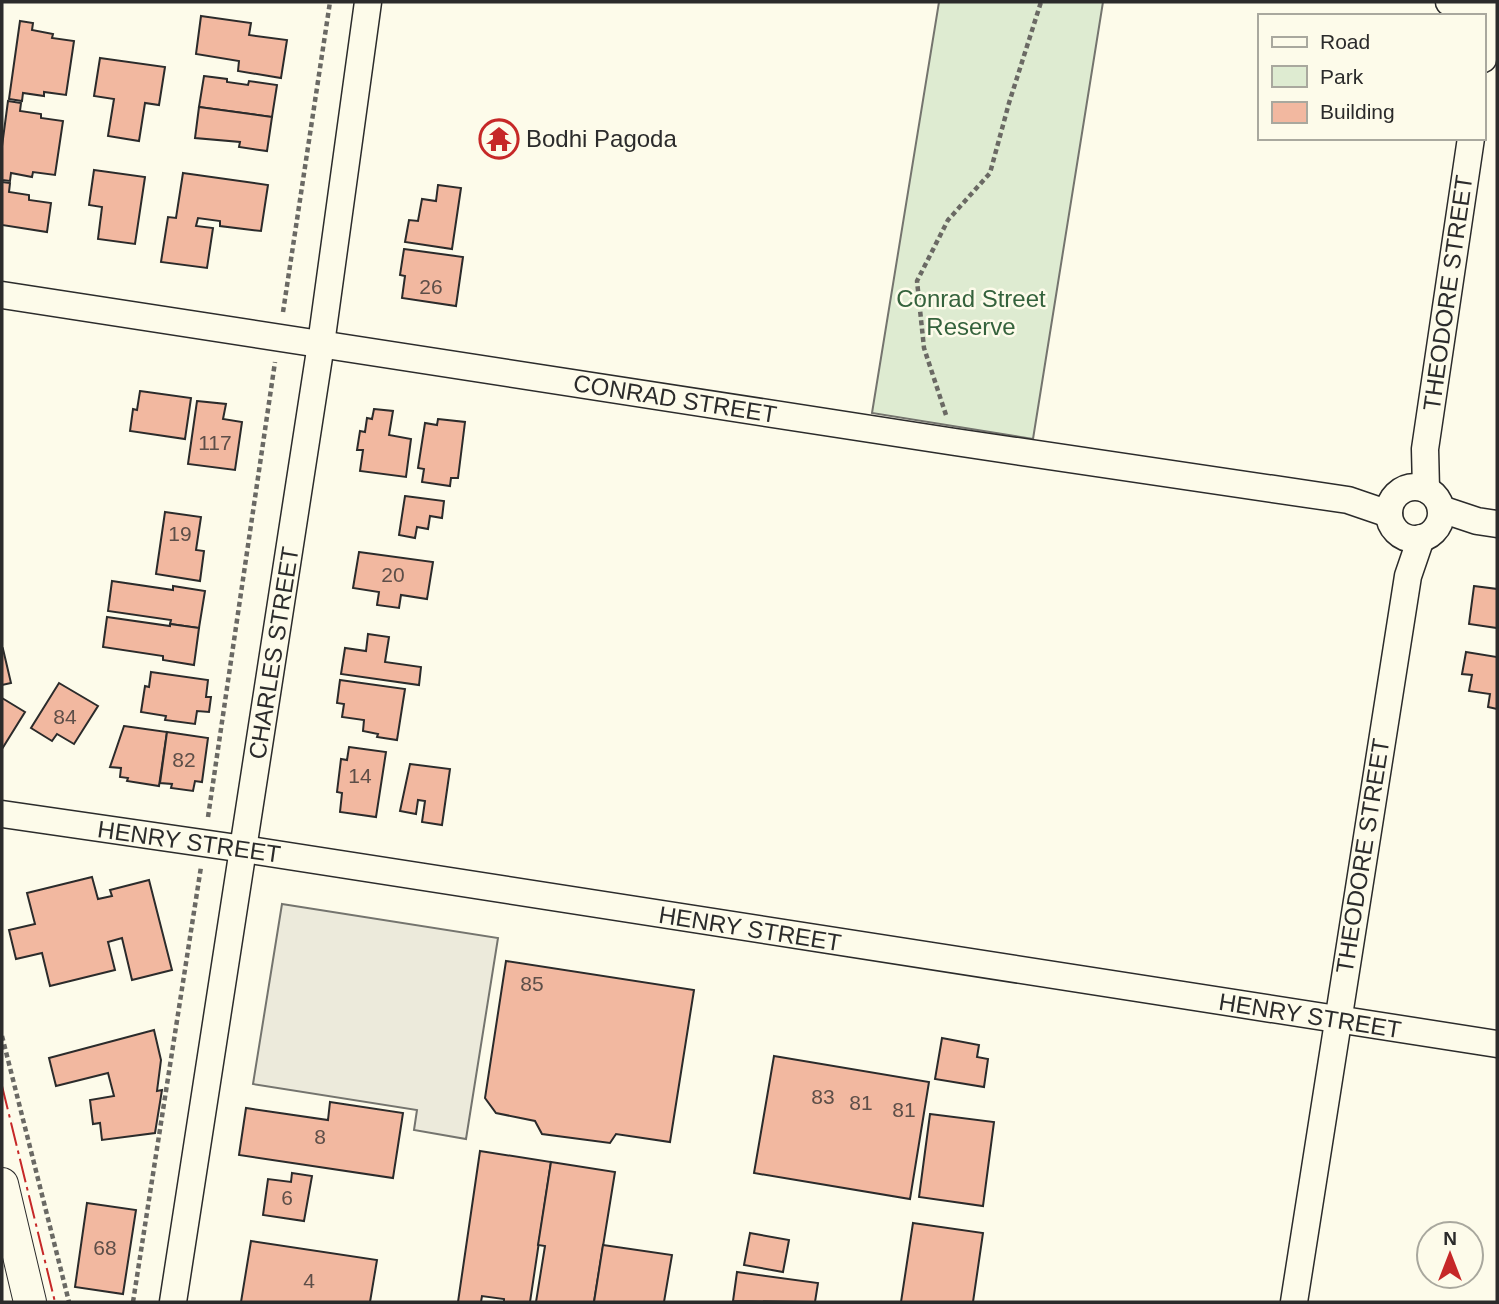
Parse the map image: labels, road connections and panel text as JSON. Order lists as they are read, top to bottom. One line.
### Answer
{"streets":{"street":["THEODORE STREET","CONRAD STREET","CHARLES STREET","HENRY STREET"]},"crossings":[["THEODORE STREET","CONRAD STREET"],["THEODORE STREET","HENRY STREET"],["CONRAD STREET","CHARLES STREET"],["CHARLES STREET","HENRY STREET"]],"parks":["Conrad Street Reserve"],"places":{"temple":["Bodhi Pagoda"]},"house_numbers":["26","117","19","20","84","82","14","85","83","81","81","8","6","68","4"],"legend":["Road","Park","Building"],"north":"top"}
